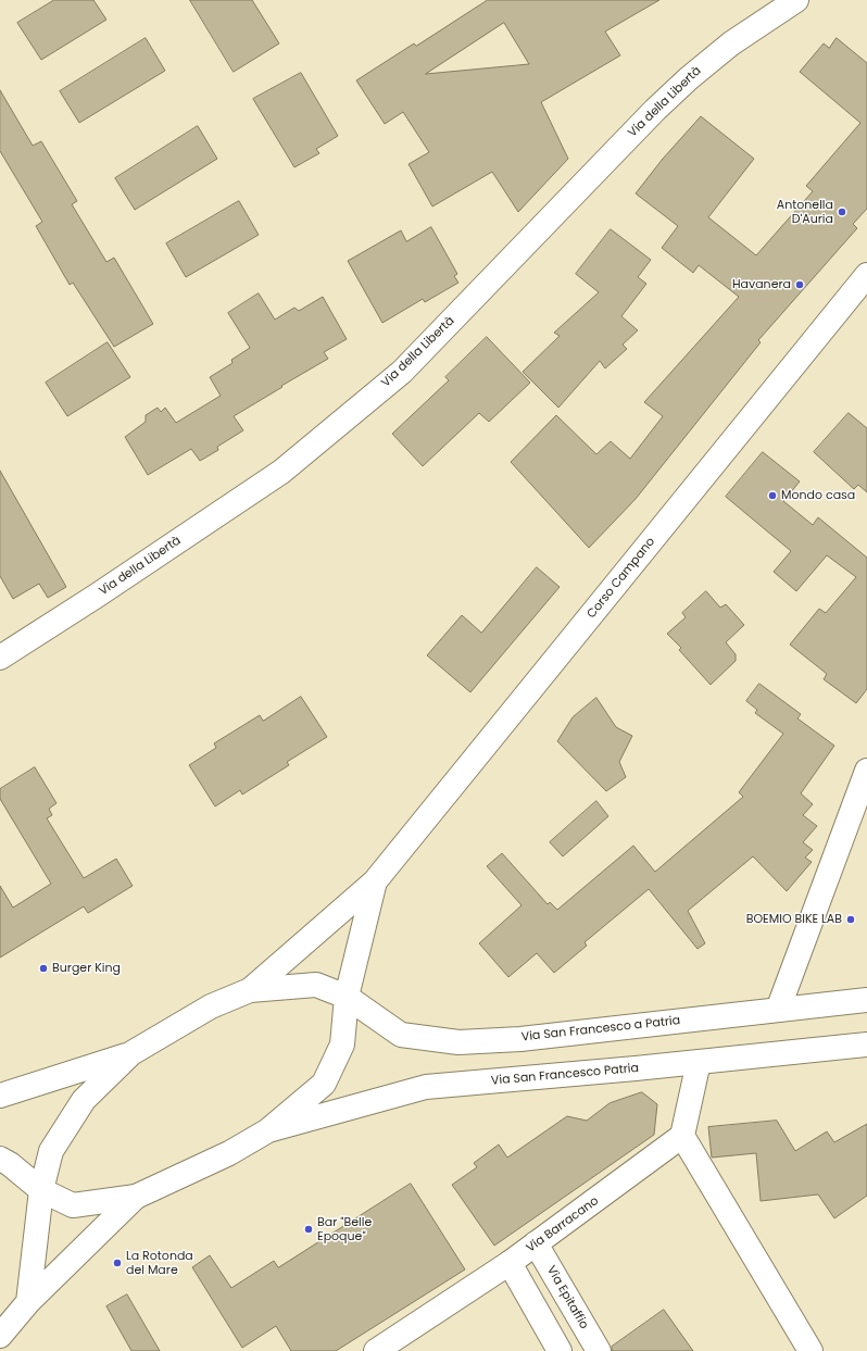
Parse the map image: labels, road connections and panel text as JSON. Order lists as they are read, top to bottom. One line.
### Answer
{"streets":{"main road":["Via della Libertà","Corso Campano","Via San Francesco a Patria","Via San Francesco Patria","Via Barracano","Via Epitaffio"]},"crossings":[["Corso Campano","Via San Francesco a Patria"],["Via Barracano","Via Epitaffio"]],"places":["Antonella D'Auria","Havanera","Mondo casa","BOEMIO BIKE LAB","Burger King","Bar \"Belle Epoque\"","La Rotonda del Mare"]}
